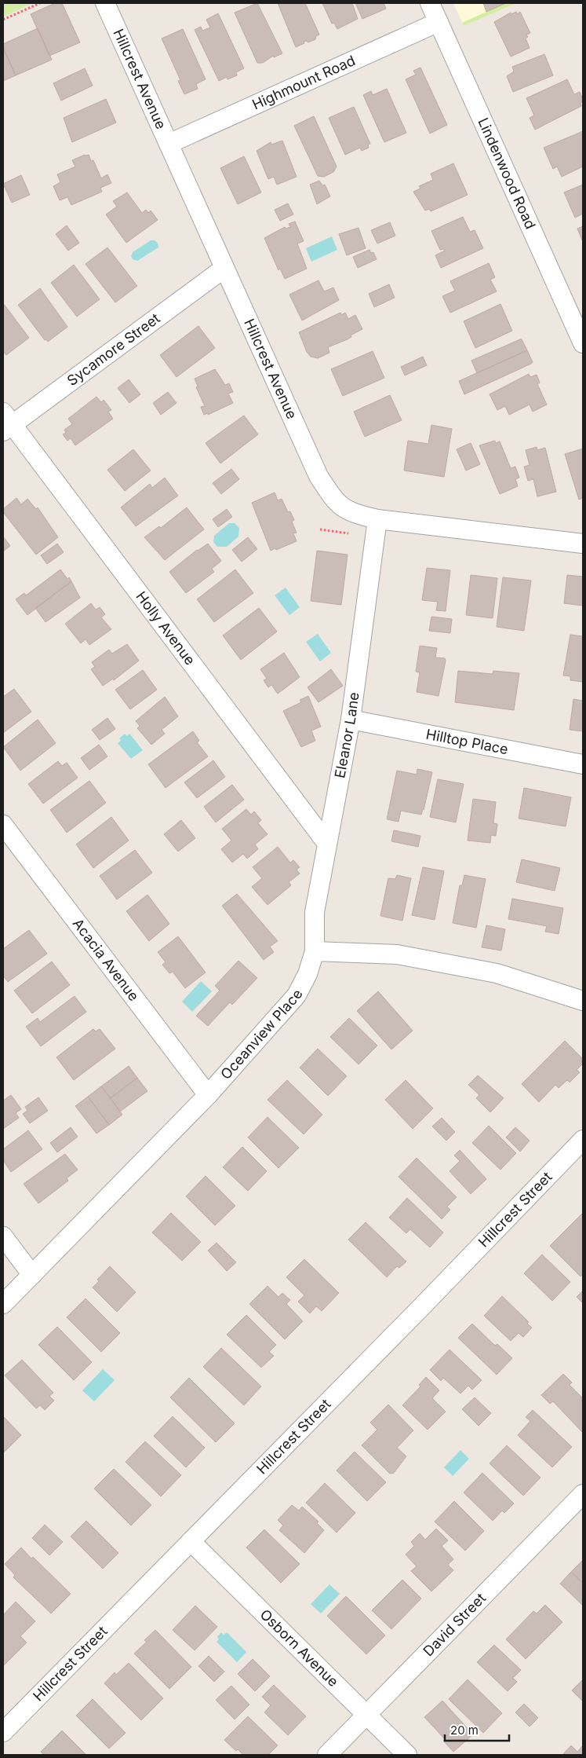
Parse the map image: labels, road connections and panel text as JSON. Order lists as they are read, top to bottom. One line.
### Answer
{"streets":{"street":["Hillcrest Avenue","Highmount Road","Lindenwood Road","Sycamore Street","Holly Avenue","Eleanor Lane","Hilltop Place","Acacia Avenue","Oceanview Place","Hillcrest Street","David Street","Osborn Avenue"]},"crossings":[["Hillcrest Avenue","Highmount Road"],["Hillcrest Avenue","Sycamore Street"],["Hillcrest Avenue","Eleanor Lane"],["Highmount Road","Lindenwood Road"],["Sycamore Street","Holly Avenue"],["Holly Avenue","Eleanor Lane"],["Eleanor Lane","Hilltop Place"],["Eleanor Lane","Oceanview Place"],["Acacia Avenue","Oceanview Place"],["Hillcrest Street","Osborn Avenue"],["David Street","Osborn Avenue"]],"scale_bar":"20 m"}
